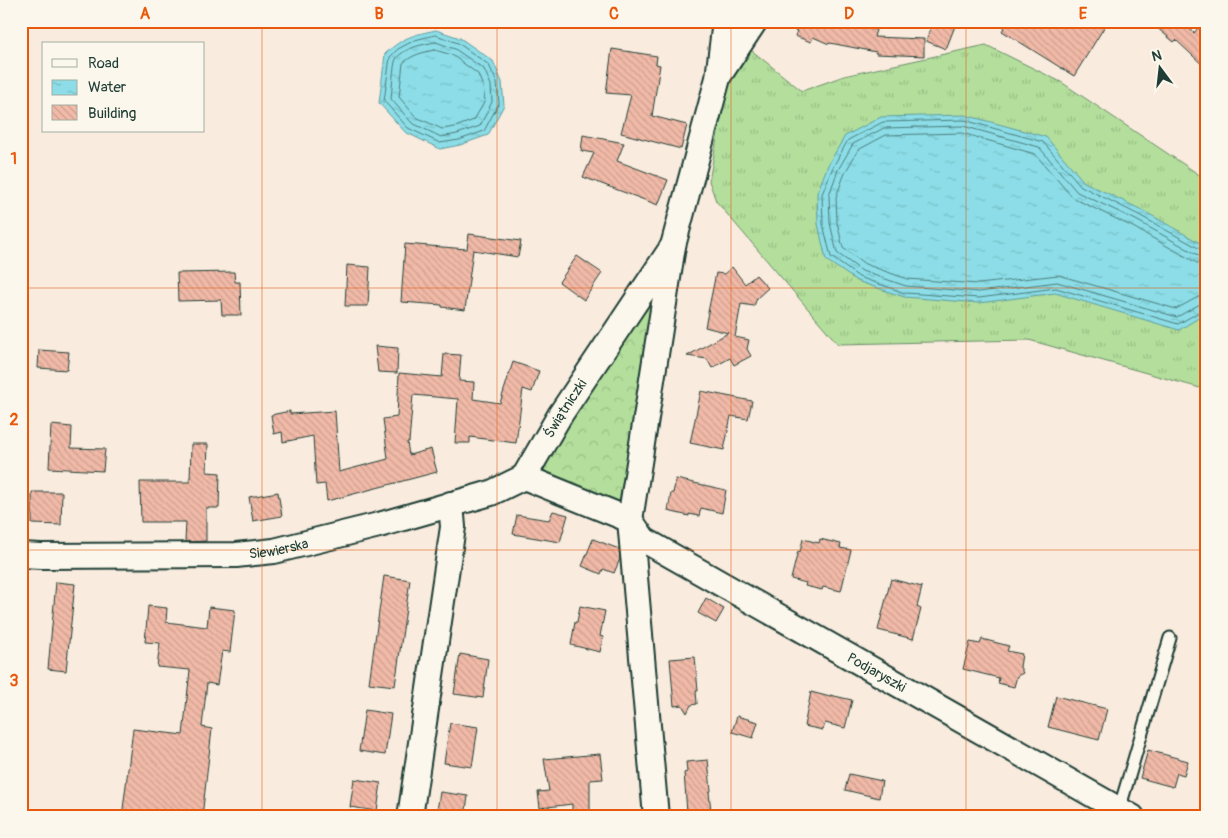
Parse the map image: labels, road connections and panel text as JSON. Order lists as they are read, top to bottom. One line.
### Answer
{"streets":{"street":["Świątniczki","Siewierska","Podjaryszki"]},"crossings":[["Świątniczki","Siewierska"],["Świątniczki","Podjaryszki"]],"legend":["Road","Water","Building"],"north":"top","grid":{"columns":["A","B","C","D","E"],"rows":["1","2","3"]}}
